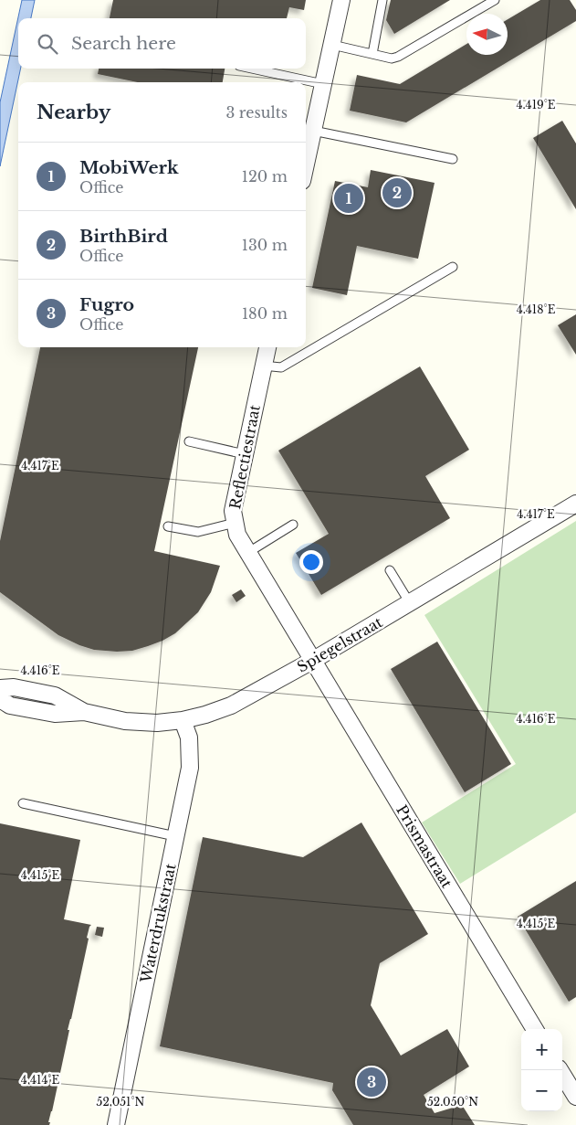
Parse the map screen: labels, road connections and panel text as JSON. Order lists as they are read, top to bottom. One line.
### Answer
{"streets":{"street":["Reflectiestraat","Spiegelstraat","Prismastraat","Waterdrukstraat"]},"crossings":[["Reflectiestraat","Spiegelstraat"],["Reflectiestraat","Prismastraat"],["Spiegelstraat","Prismastraat"],["Spiegelstraat","Waterdrukstraat"]],"north":"left","page":{"search":"Search here","heading":["Nearby","3 results"],"list":[{"mark":"1","name":"MobiWerk","note":"Office","value":"120 m"},{"mark":"2","name":"BirthBird","note":"Office","value":"130 m"},{"mark":"3","name":"Fugro","note":"Office","value":"180 m"}],"pins":["2","1","3"],"map_buttons":["+","−"]},"coordinates":["4.419°E","4.418°E","4.417°E","4.416°E","4.415°E","4.414°E","52.051°N","52.050°N"]}
